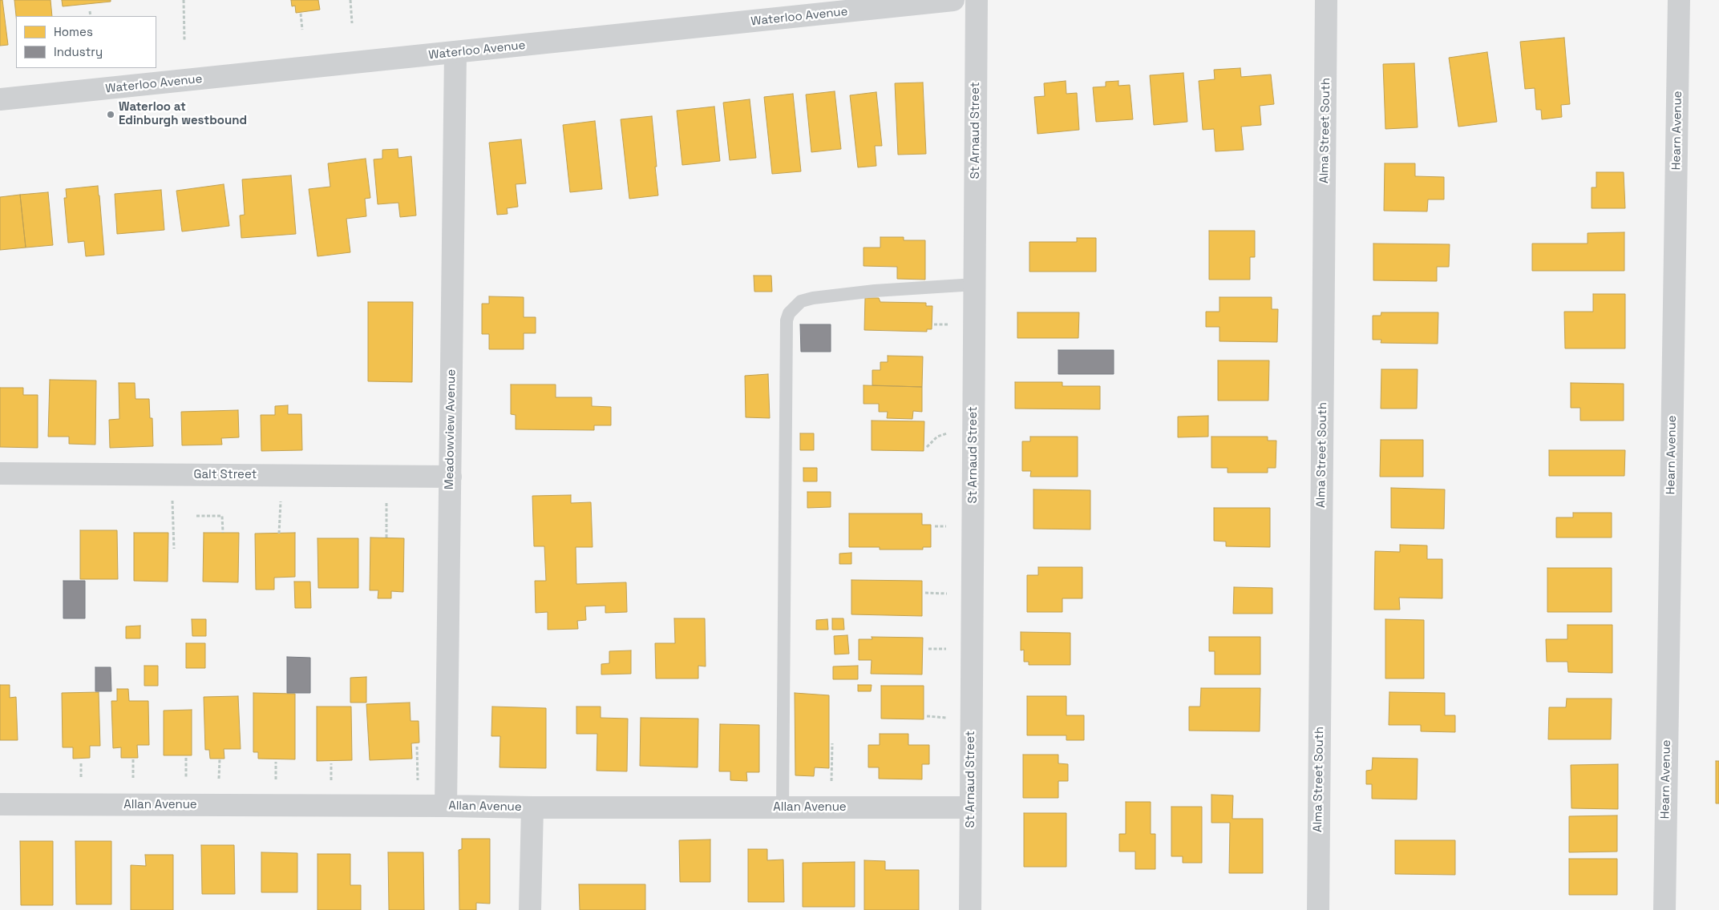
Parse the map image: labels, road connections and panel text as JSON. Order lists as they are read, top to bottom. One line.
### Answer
{"streets":{"street":["Waterloo Avenue","St Arnaud Street","Alma Street South","Hearn Avenue","Meadowview Avenue","Galt Street","Allan Avenue"]},"crossings":[["Waterloo Avenue","Meadowview Avenue"],["St Arnaud Street","Allan Avenue"],["Meadowview Avenue","Galt Street"],["Meadowview Avenue","Allan Avenue"]],"places":["Waterloo at Edinburgh westbound"],"legend":["Homes","Industry"]}
